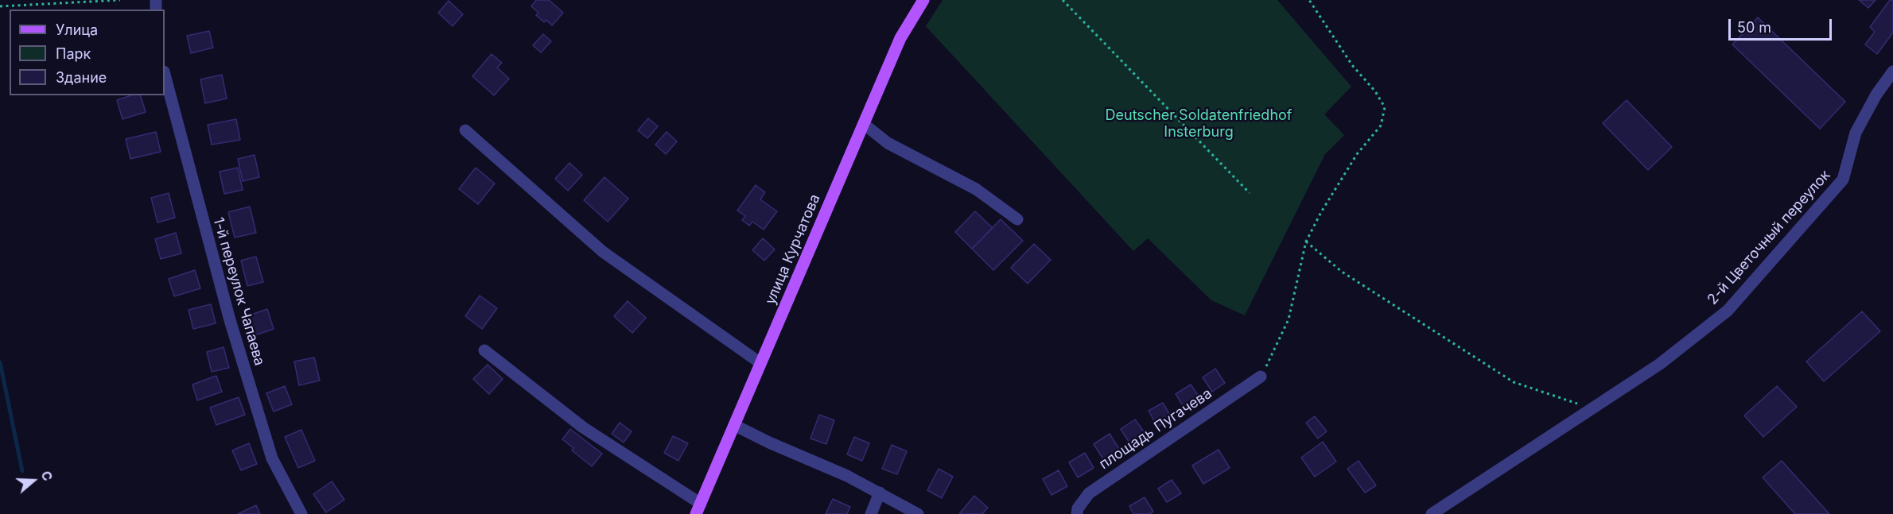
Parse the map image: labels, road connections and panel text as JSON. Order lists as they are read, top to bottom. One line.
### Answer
{"streets":{"main road":["улица Курчатова"],"street":["2-й Цветочный переулок","1-й переулок Чапаева","площадь Пугачева"]},"parks":["Deutscher Soldatenfriedhof Insterburg"],"legend":["Улица","Парк","Здание"],"scale_bar":"50 m","north":"right"}
